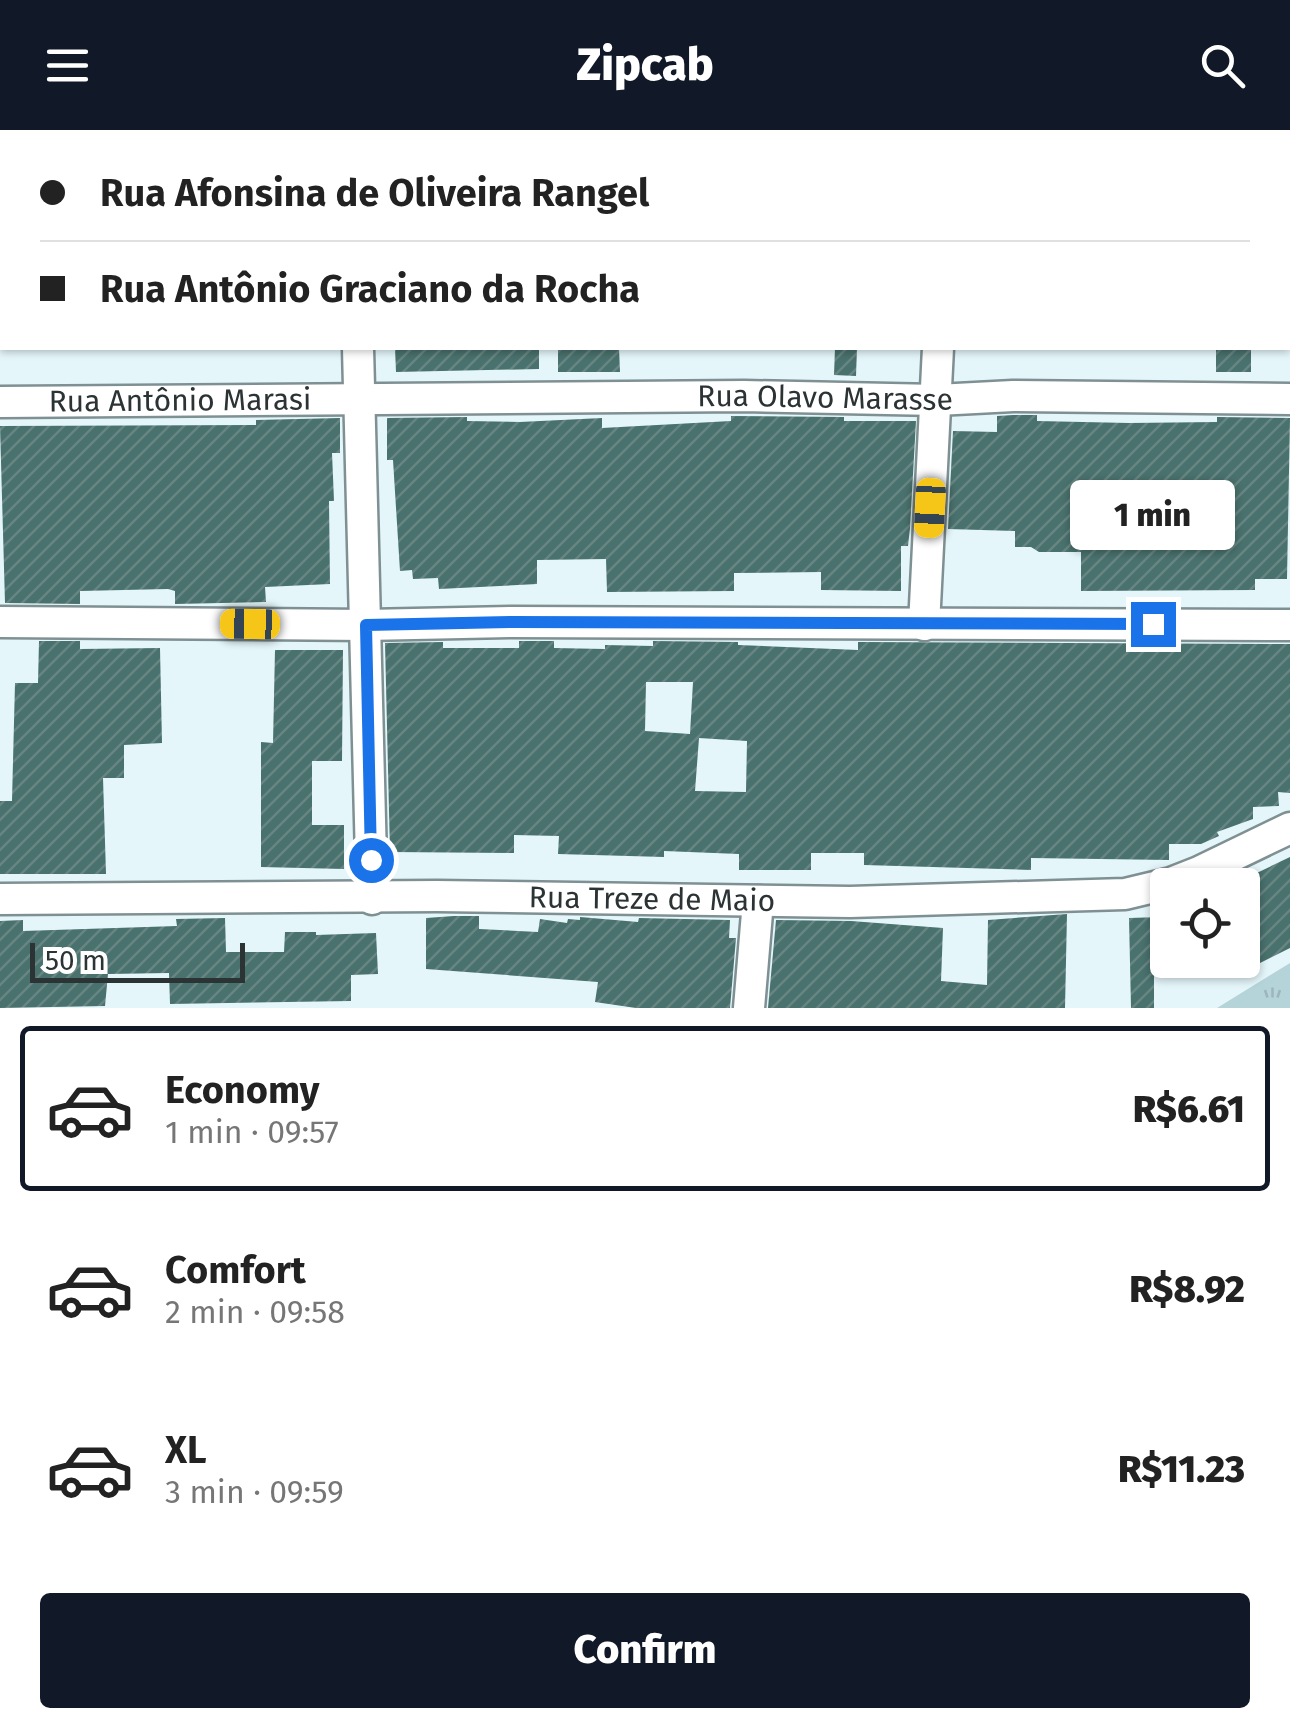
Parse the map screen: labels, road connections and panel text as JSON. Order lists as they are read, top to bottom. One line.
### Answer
{"streets":{"street":["Rua Olavo Marasse","Rua Antônio Marasi","Rua Treze de Maio"]},"crossings":[["Rua Olavo Marasse","Rua Antônio Marasi"]],"scale_bar":"50 m","page":{"header":"Zipcab","banner":["Rua Afonsina de Oliveira Rangel","Rua Antônio Graciano da Rocha"],"bubble":"1 min","scale":"50 m","list":[{"name":"Economy","note":"1 min · 09:57","value":"R$6.61"},{"name":"Comfort","note":"2 min · 09:58","value":"R$8.92"},{"name":"XL","note":"3 min · 09:59","value":"R$11.23"}],"buttons":"Confirm"}}
